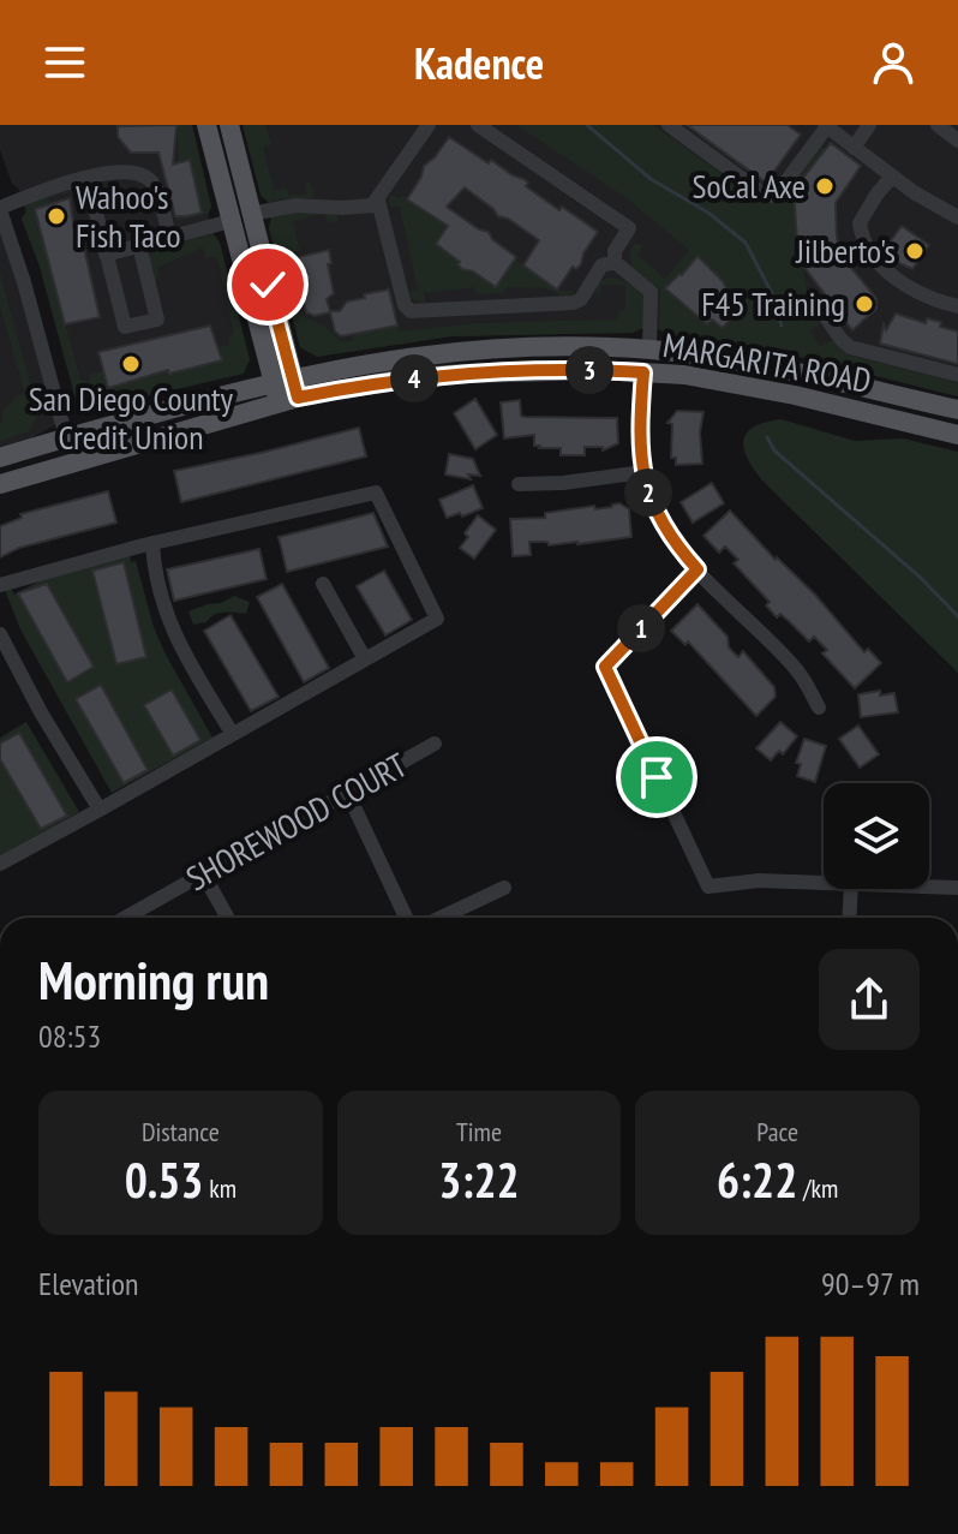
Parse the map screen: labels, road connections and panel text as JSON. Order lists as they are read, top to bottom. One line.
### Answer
{"streets":{"main road":["MARGARITA ROAD"],"street":["SHOREWOOD COURT"]},"places":["SoCal Axe","Wahoo's Fish Taco","Jilberto's","F45 Training","San Diego County Credit Union"],"page":{"header":"Kadence","pins":["3","4","2","1"],"heading":["Morning run","08:53"],"stats":[["Distance","0.53 km"],["Time","3:22"],["Pace","6:22 /km"]],"chart":["Elevation","90–97 m"]}}
